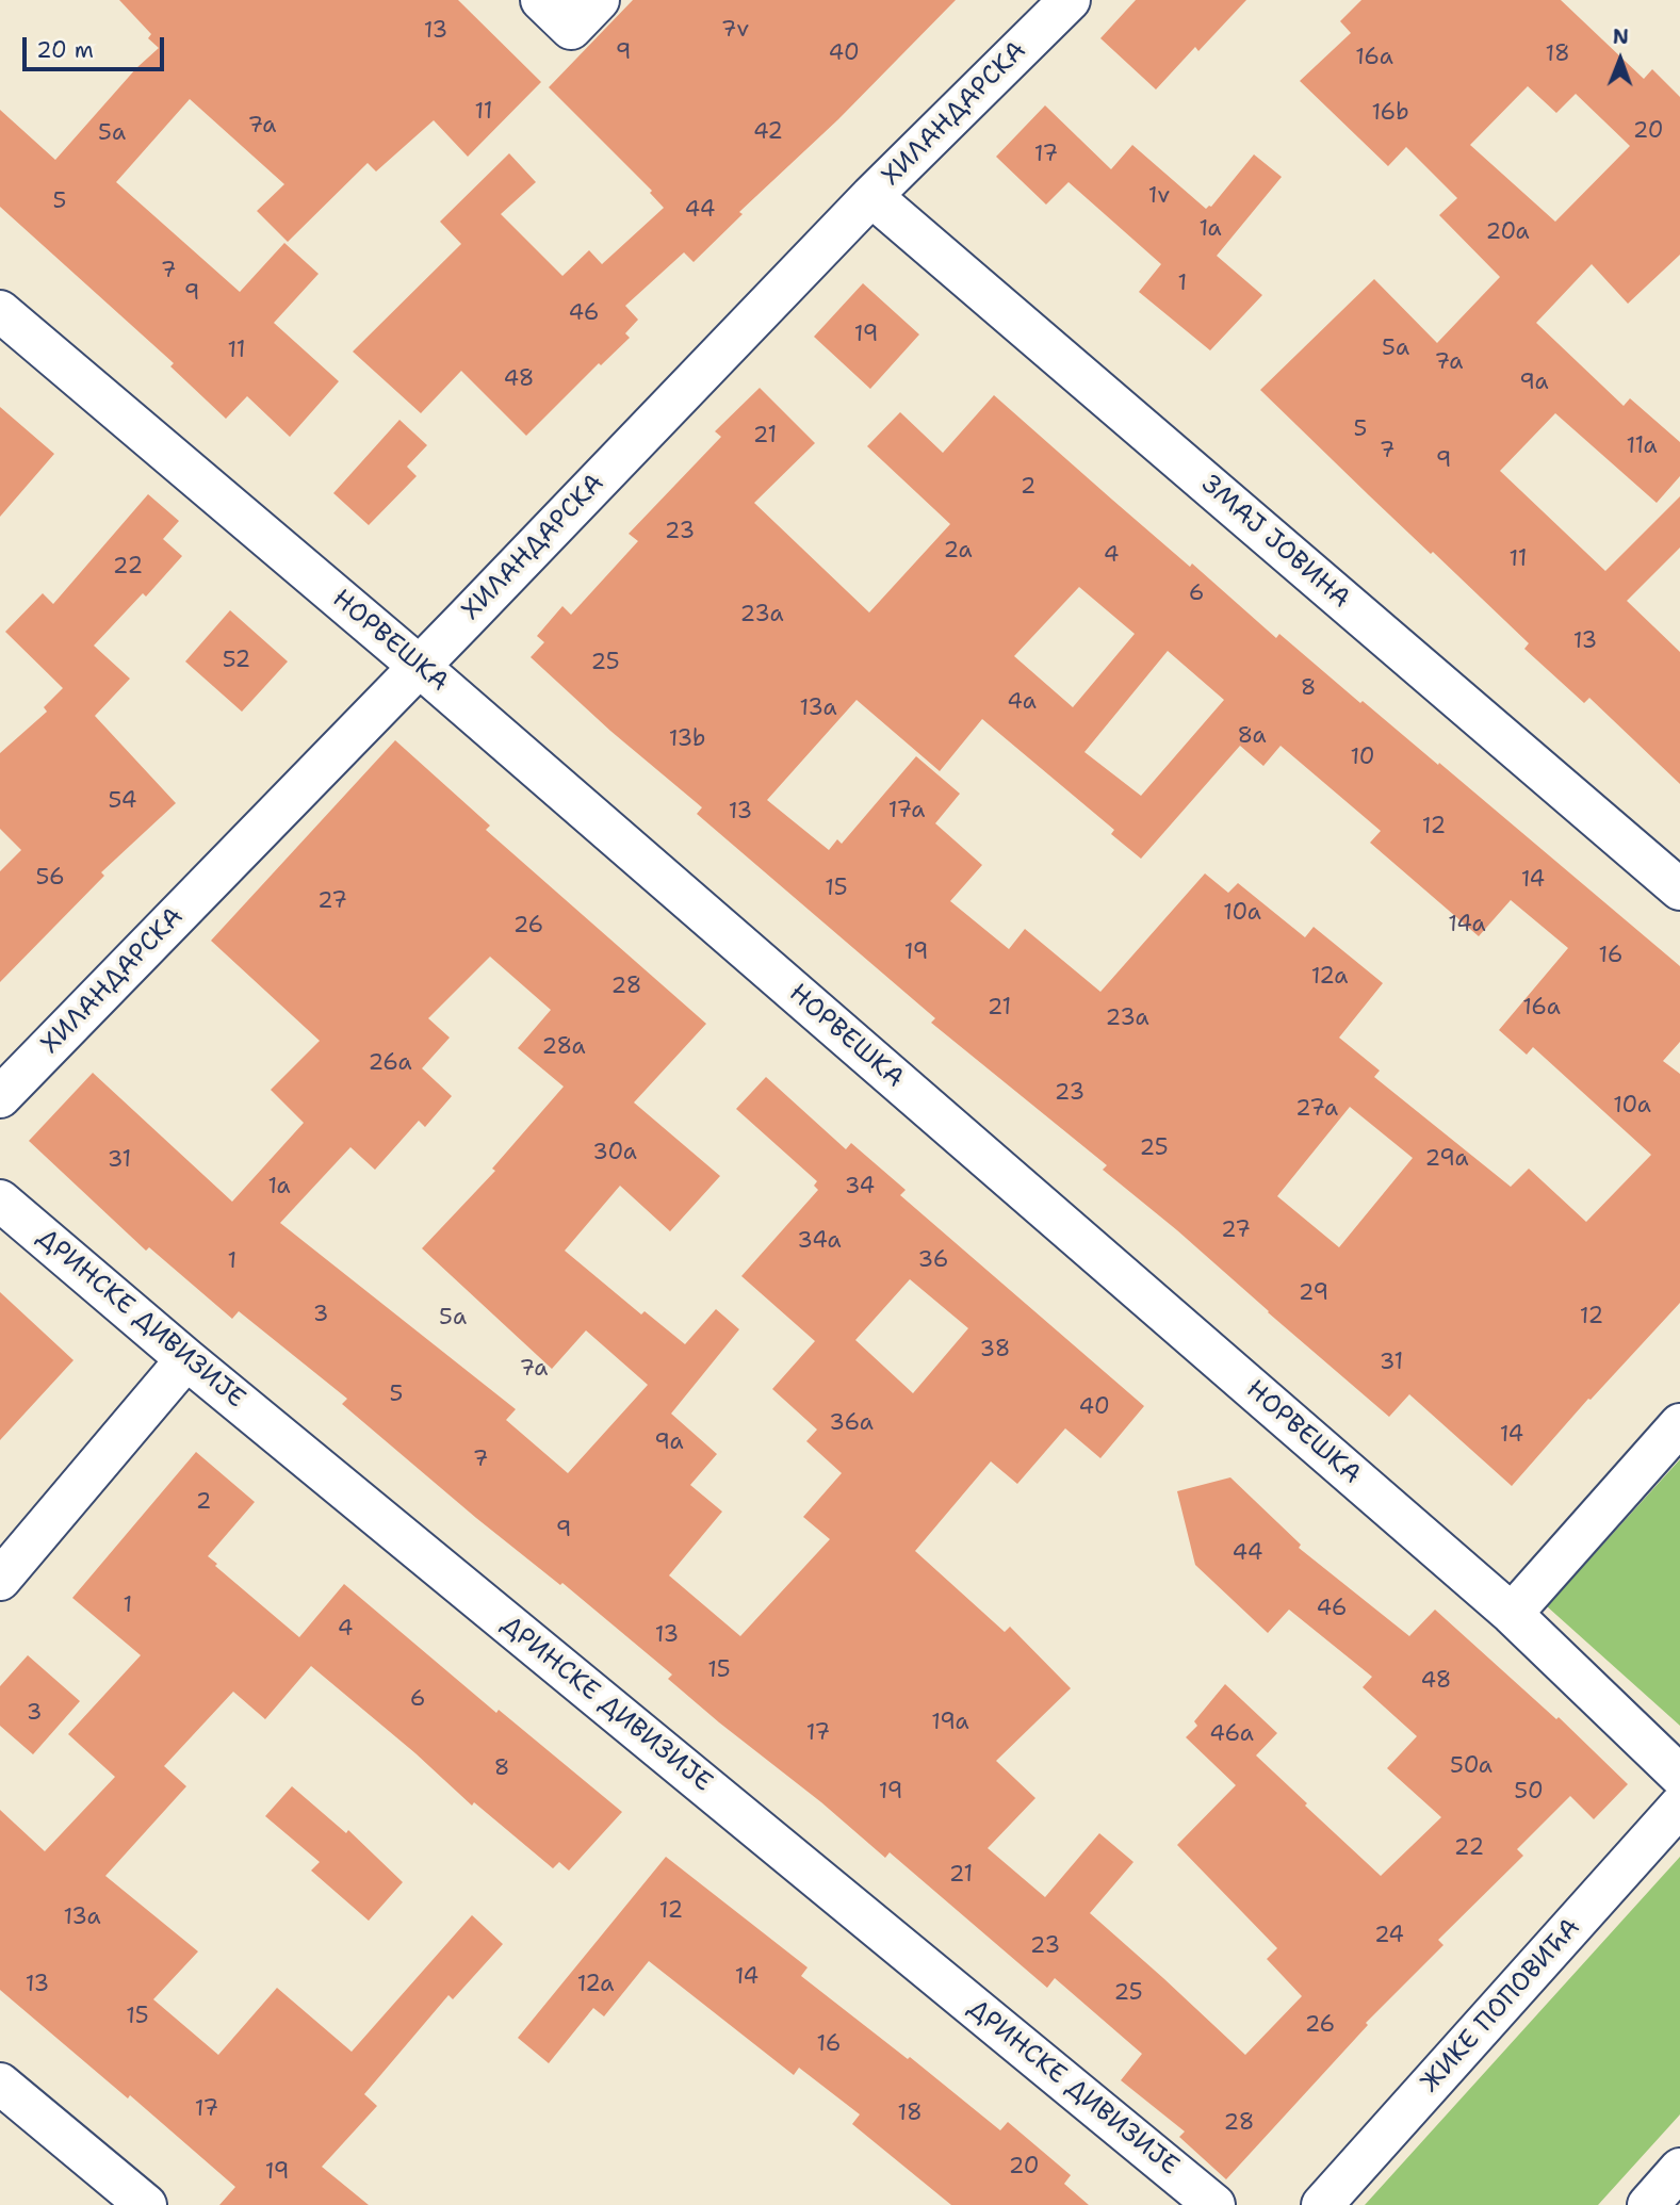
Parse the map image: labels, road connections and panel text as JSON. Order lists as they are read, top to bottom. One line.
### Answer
{"streets":{"street":["ХИЛАНДАРСКА","ЗМАЈ ЈОВИНА","НОРВЕШКА","ДРИНСКЕ ДИВИЗИЈЕ","ЖИКЕ ПОПОВИЋА"]},"crossings":[["ХИЛАНДАРСКА","ЗМАЈ ЈОВИНА"],["ХИЛАНДАРСКА","НОРВЕШКА"]],"house_numbers":["7v","13","9","40","18","16a","11","16b","7a","20","42","5a","17","1v","5","44","1a","20a","7","1","9","46","19","5a","11","7a","48","9a","5","21","11a","7","9","2","23","2a","4","11","22","6","23a","13","52","25","8","4a","13a","8a","13b","10","54","17a","13","12","56","14","15","27","10a","14a","26","19","16","12a","28","21","16a","23a","28a","26a","23","10a","27a","25","30a","29a","31","1a","34","27","34a","36","1","29","3","12","5a","38","31","7a","5","40","36a","14","9a","7","2","9","44","1","46","4","13","15","48","6","3","19a","17","46a","50a","8","19","50","22","21","12","13a","24","23","14","13","12a","25","15","26","16","17","18","28","20","19"],"scale_bar":"20 m","north":"top"}
